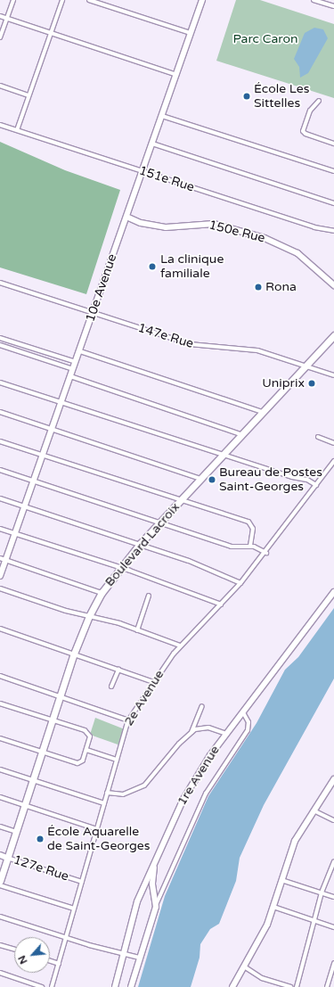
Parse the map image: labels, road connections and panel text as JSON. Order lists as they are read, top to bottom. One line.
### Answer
{"streets":{"main road":["Boulevard Lacroix"],"street":["151e Rue","150e Rue","10e Avenue","147e Rue","2e Avenue","1re Avenue","127e Rue"]},"crossings":[["151e Rue","10e Avenue"],["150e Rue","10e Avenue"],["10e Avenue","147e Rue"],["147e Rue","Boulevard Lacroix"],["Boulevard Lacroix","127e Rue"],["2e Avenue","127e Rue"]],"parks":["Parc Caron"],"places":["École Les Sittelles","La clinique familiale","Rona","Uniprix","Bureau de Postes Saint-Georges","École Aquarelle de Saint-Georges"],"north":"bottom left"}
